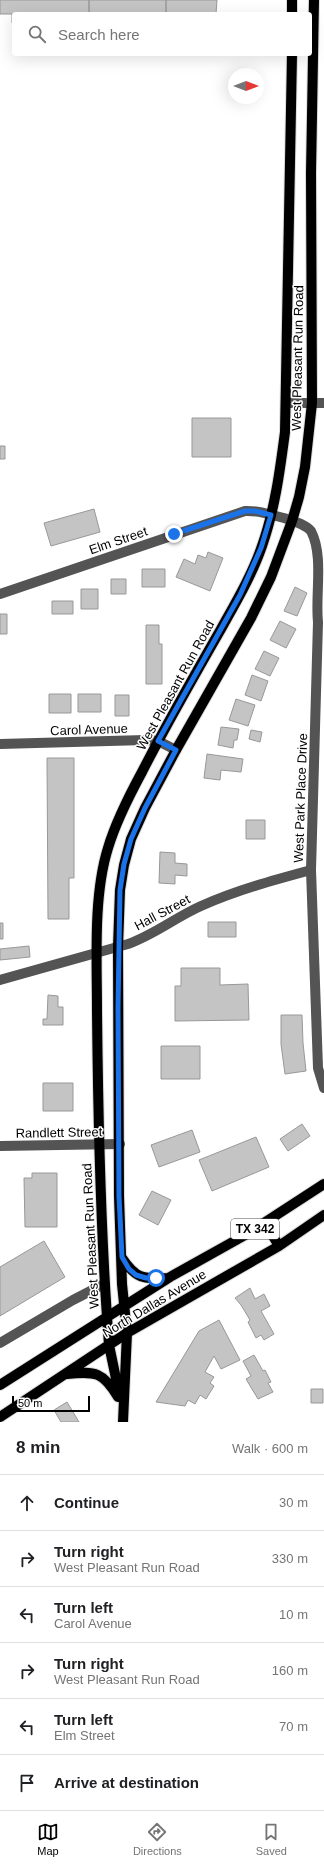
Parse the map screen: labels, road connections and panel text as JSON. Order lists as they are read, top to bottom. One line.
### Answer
{"streets":{"main road":["West Pleasant Run Road","TX 342","North Dallas Avenue"],"street":["Elm Street","Carol Avenue","West Park Place Drive","Hall Street","Randlett Street"]},"crossings":[["West Pleasant Run Road","Elm Street"],["West Pleasant Run Road","Carol Avenue"],["West Pleasant Run Road","West Park Place Drive"],["West Pleasant Run Road","Hall Street"],["West Pleasant Run Road","Randlett Street"],["West Pleasant Run Road","North Dallas Avenue"],["Elm Street","West Park Place Drive"],["West Park Place Drive","Hall Street"]],"scale_bar":"50 m","north":"right","page":{"search":"Search here","scale":"50 m","heading":["8 min","Walk · 600 m"],"list":[["Continue","30 m"],["Turn right","West Pleasant Run Road","330 m"],["Turn left","Carol Avenue","10 m"],["Turn right","West Pleasant Run Road","160 m"],["Turn left","Elm Street","70 m"],"Arrive at destination"],"nav":["Map","Directions","Saved"]}}
